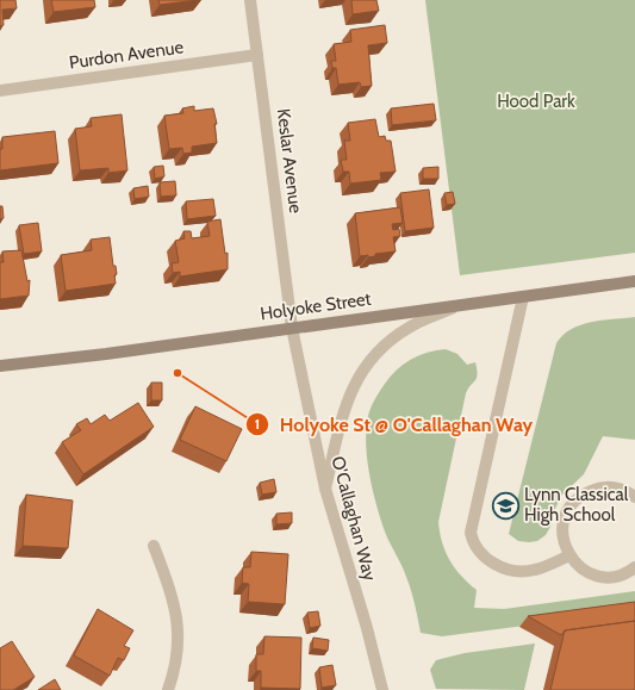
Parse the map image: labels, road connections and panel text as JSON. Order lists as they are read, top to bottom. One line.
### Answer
{"streets":{"main road":["Holyoke Street"],"street":["Purdon Avenue","Keslar Avenue","O'Callaghan Way"]},"crossings":[["Purdon Avenue","Keslar Avenue"],["Keslar Avenue","Holyoke Street"],["Keslar Avenue","O'Callaghan Way"],["Holyoke Street","O'Callaghan Way"]],"parks":["Hood Park"],"places":{"other":["Holyoke St @ O'Callaghan Way"],"school or university":["Lynn Classical High School"]}}
